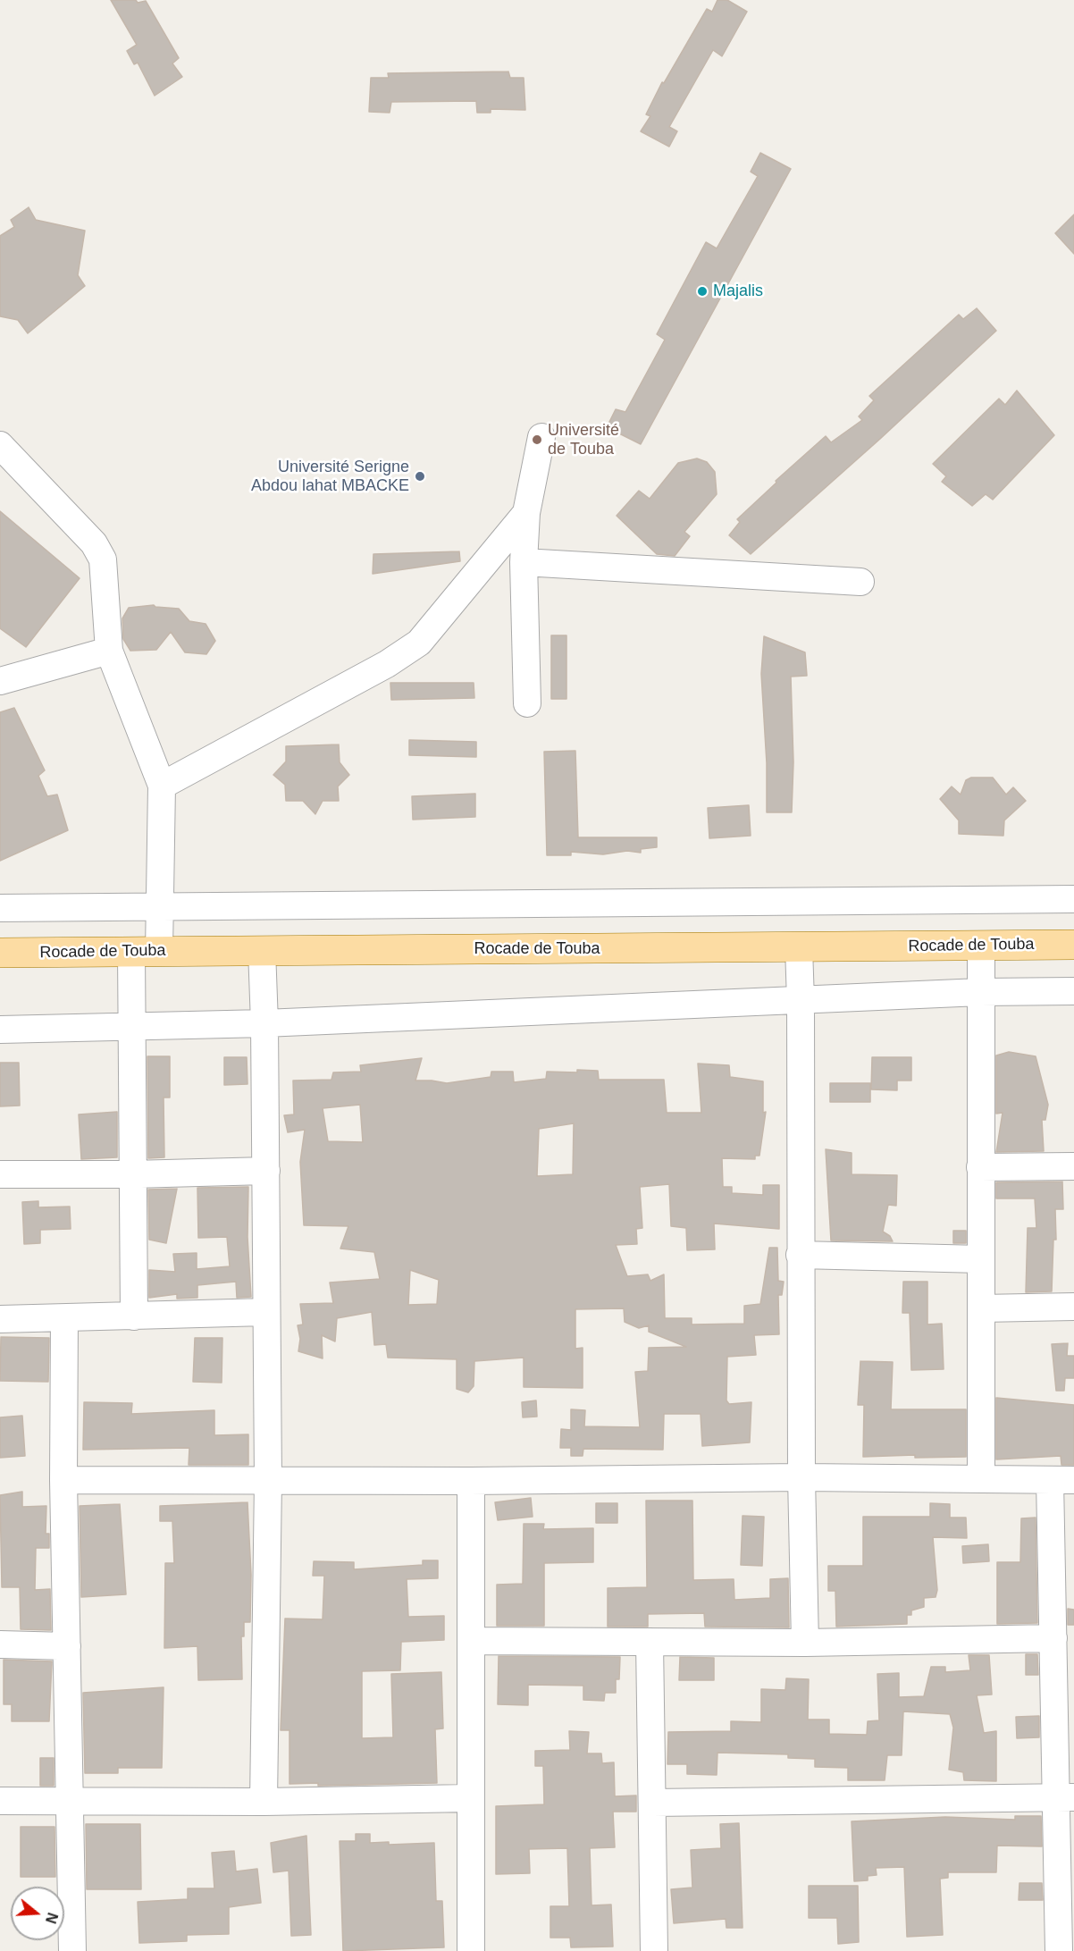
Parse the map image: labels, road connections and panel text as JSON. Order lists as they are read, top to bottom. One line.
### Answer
{"streets":{"main road":["Rocade de Touba"]},"places":["Majalis","Université de Touba","Université Serigne Abdou lahat MBACKE"],"north":"right"}
